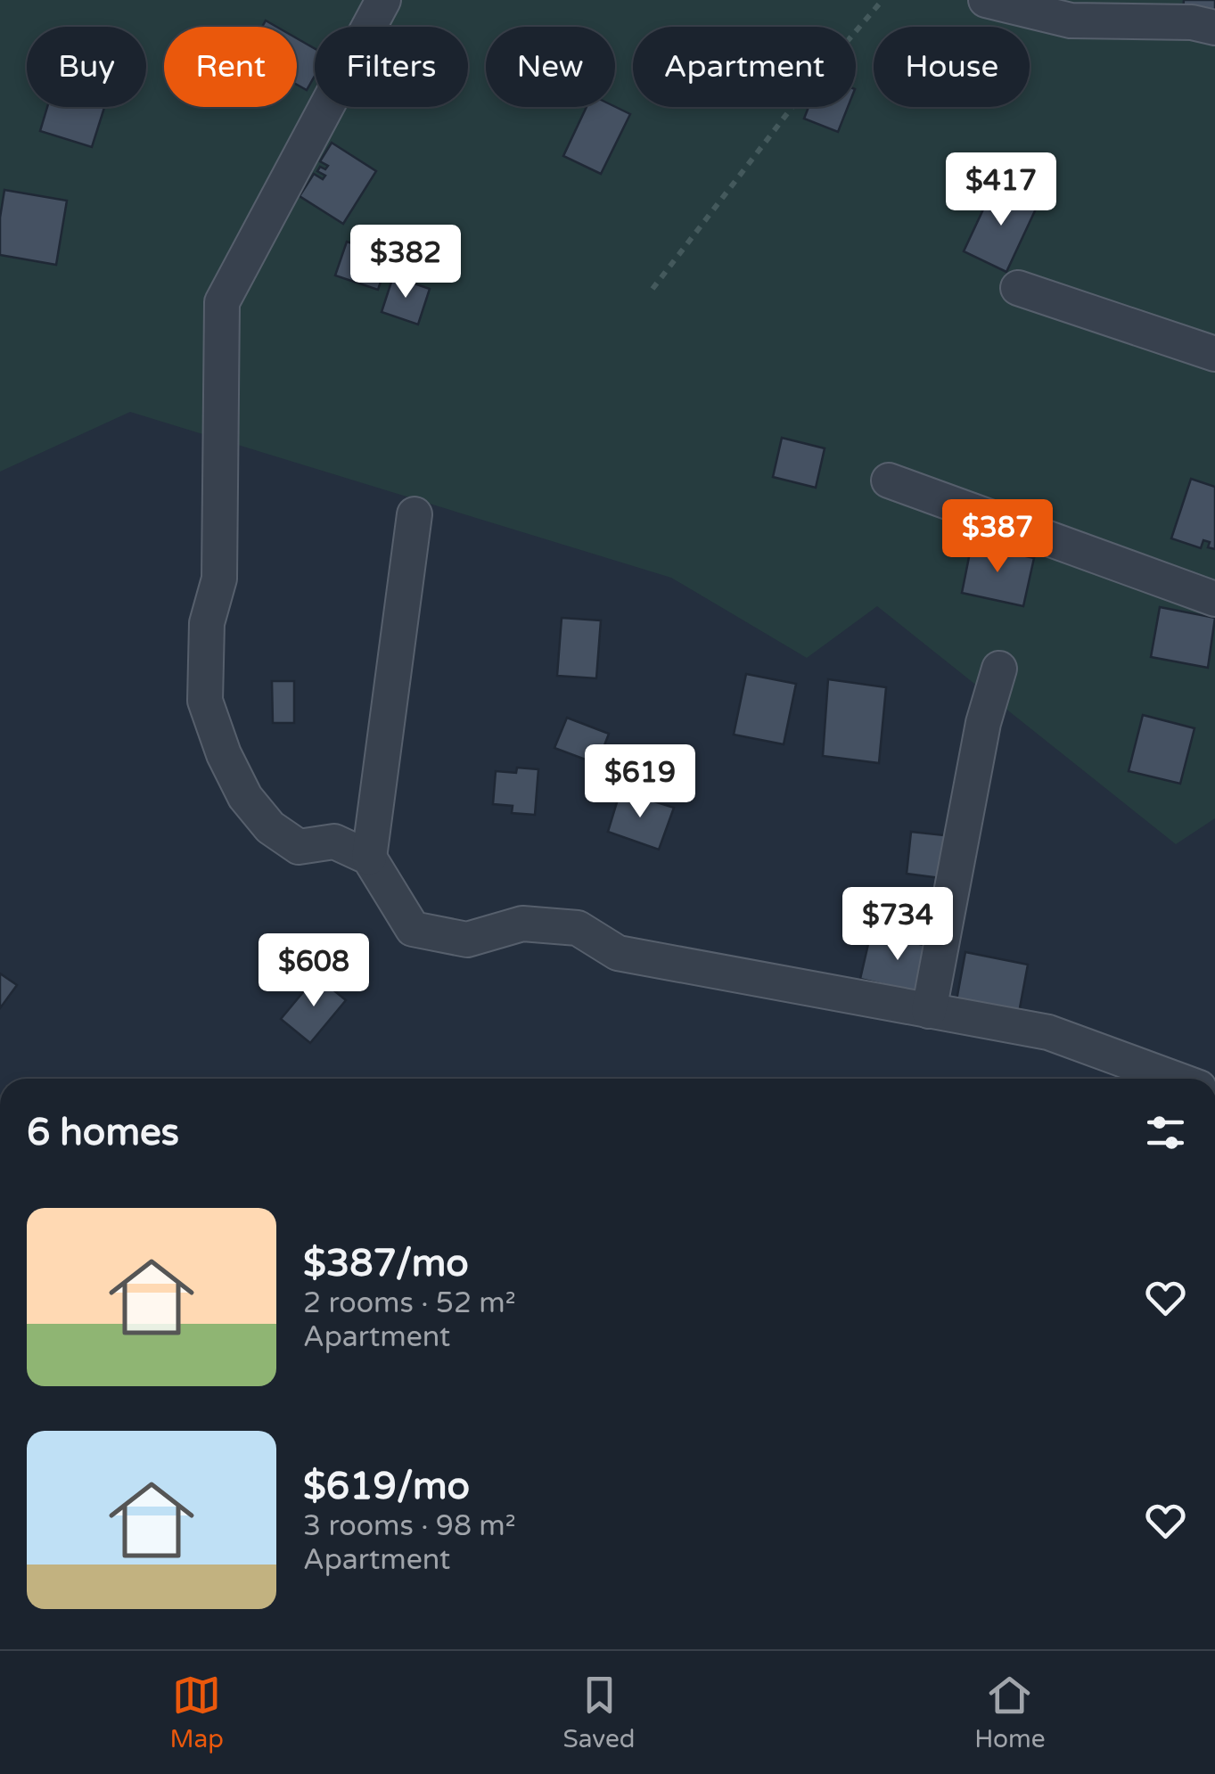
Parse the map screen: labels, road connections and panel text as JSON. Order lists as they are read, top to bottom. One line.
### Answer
{"page":{"chip":["Buy","Rent","Filters","New","Apartment","House"],"price":["$417","$382","$387","$619","$734","$608"],"heading":"6 homes","list":[{"name":"$387/mo","note":"2 rooms · 52 m² · Apartment"},{"name":"$619/mo","note":"3 rooms · 98 m² · Apartment"}],"tabs":["Map","Saved","Home"]}}
